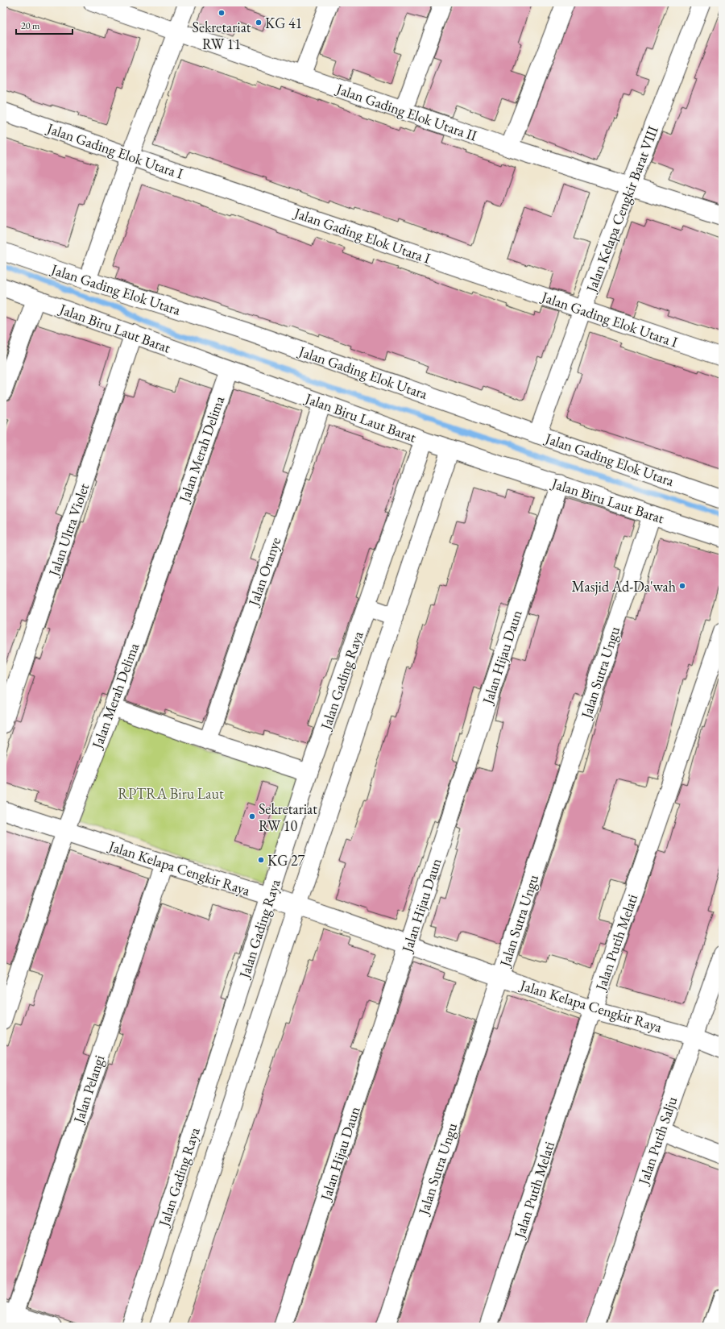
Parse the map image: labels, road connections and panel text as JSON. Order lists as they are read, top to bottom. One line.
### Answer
{"streets":{"street":["Jalan Gading Elok Utara II","Jalan Gading Elok Utara I","Jalan Kelapa Cengkir Barat VIII","Jalan Gading Elok Utara","Jalan Biru Laut Barat","Jalan Merah Delima","Jalan Ultra Violet","Jalan Oranye","Jalan Hijau Daun","Jalan Sutra Ungu","Jalan Gading Raya","Jalan Kelapa Cengkir Raya","Jalan Putih Melati","Jalan Pelangi","Jalan Putih Salju"]},"crossings":[["Jalan Gading Elok Utara II","Jalan Kelapa Cengkir Barat VIII"],["Jalan Gading Elok Utara I","Jalan Kelapa Cengkir Barat VIII"],["Jalan Kelapa Cengkir Barat VIII","Jalan Gading Elok Utara"],["Jalan Biru Laut Barat","Jalan Merah Delima"],["Jalan Biru Laut Barat","Jalan Ultra Violet"],["Jalan Biru Laut Barat","Jalan Oranye"],["Jalan Biru Laut Barat","Jalan Hijau Daun"],["Jalan Biru Laut Barat","Jalan Sutra Ungu"],["Jalan Biru Laut Barat","Jalan Gading Raya"],["Jalan Merah Delima","Jalan Kelapa Cengkir Raya"],["Jalan Hijau Daun","Jalan Kelapa Cengkir Raya"],["Jalan Sutra Ungu","Jalan Kelapa Cengkir Raya"],["Jalan Gading Raya","Jalan Kelapa Cengkir Raya"],["Jalan Kelapa Cengkir Raya","Jalan Putih Melati"],["Jalan Kelapa Cengkir Raya","Jalan Pelangi"],["Jalan Kelapa Cengkir Raya","Jalan Putih Salju"]],"parks":["RPTRA Biru Laut"],"places":["Sekretariat RW 11","KG 41","Masjid Ad-Da'wah","Sekretariat RW 10","KG 27"],"scale_bar":"20 m"}
